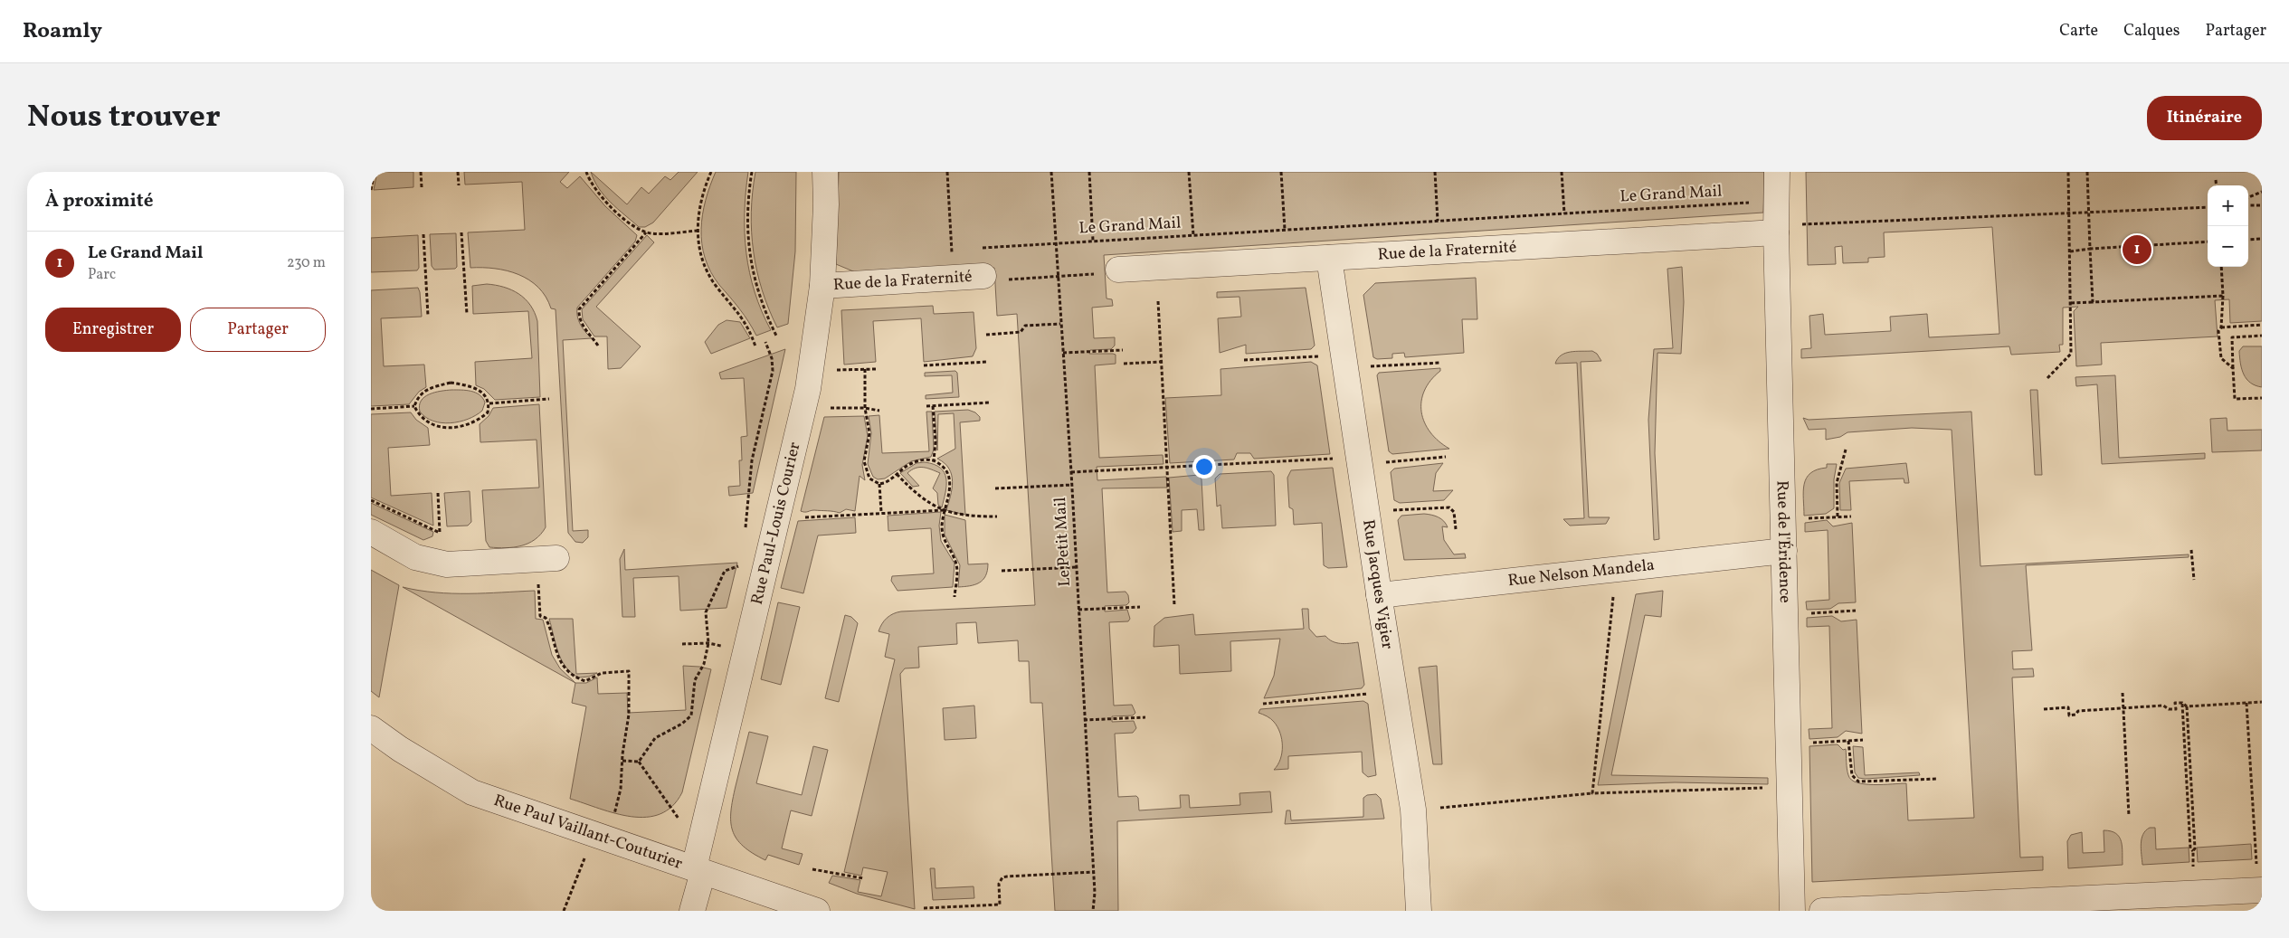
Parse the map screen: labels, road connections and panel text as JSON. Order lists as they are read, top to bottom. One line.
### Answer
{"streets":{"street":["Rue de la Fraternité","Rue Paul-Louis Courier","Rue de l'Éridence","Rue Nelson Mandela","Rue Jacques Vigier","Rue Paul Vaillant-Couturier"],"path":["Le Grand Mail","Le Petit Mail"]},"crossings":[["Le Grand Mail","Rue de l'Éridence"],["Le Grand Mail","Le Petit Mail"],["Rue de la Fraternité","Rue Paul-Louis Courier"],["Rue de la Fraternité","Rue de l'Éridence"],["Rue de la Fraternité","Rue Jacques Vigier"],["Rue Paul-Louis Courier","Rue Paul Vaillant-Couturier"],["Rue de l'Éridence","Rue Nelson Mandela"],["Rue Nelson Mandela","Rue Jacques Vigier"]],"page":{"header":"Roamly","nav":["Carte","Calques","Partager"],"title":"Nous trouver","buttons":["Itinéraire",["Enregistrer","Partager"]],"heading":"À proximité","map_buttons":["+","−"],"list":[{"mark":"1","name":"Le Grand Mail","note":"Parc","value":"230 m"}],"pins":"1"}}
